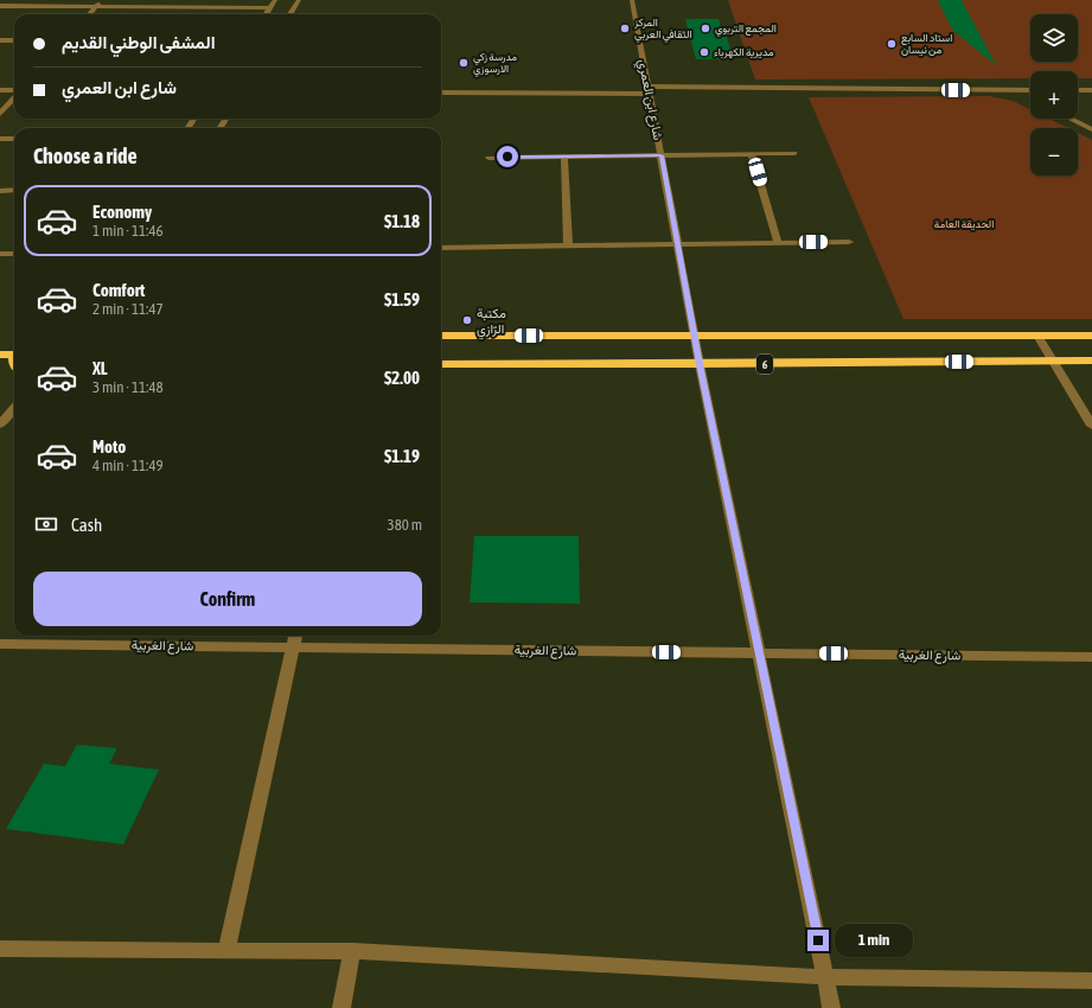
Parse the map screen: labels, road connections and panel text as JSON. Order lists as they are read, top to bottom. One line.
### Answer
{"streets":{"highway":["6"],"street":["شارع ابن العمري","شارع الغربية"]},"crossings":[["شارع ابن العمري","6"],["شارع ابن العمري","شارع الغربية"]],"parks":["الحديقة العامة"],"places":["المركز الثقافي العربي","المجمع التربوي","استاد السابع من نيسان","مديرية الكهرباء","مدرسة زكي الارسوزي","مكتبة الرّازي"],"page":{"map_buttons":["+","−"],"banner":["المشفى الوطني القديم","شارع ابن العمري"],"heading":"Choose a ride","list":[{"name":"Economy","note":"1 min · 11:46","value":"$1.18"},{"name":"Comfort","note":"2 min · 11:47","value":"$1.59"},{"name":"XL","note":"3 min · 11:48","value":"$2.00"},{"name":"Moto","note":"4 min · 11:49","value":"$1.19"}],"pay":["Cash","380 m"],"buttons":"Confirm","bubble":"1 min"}}
